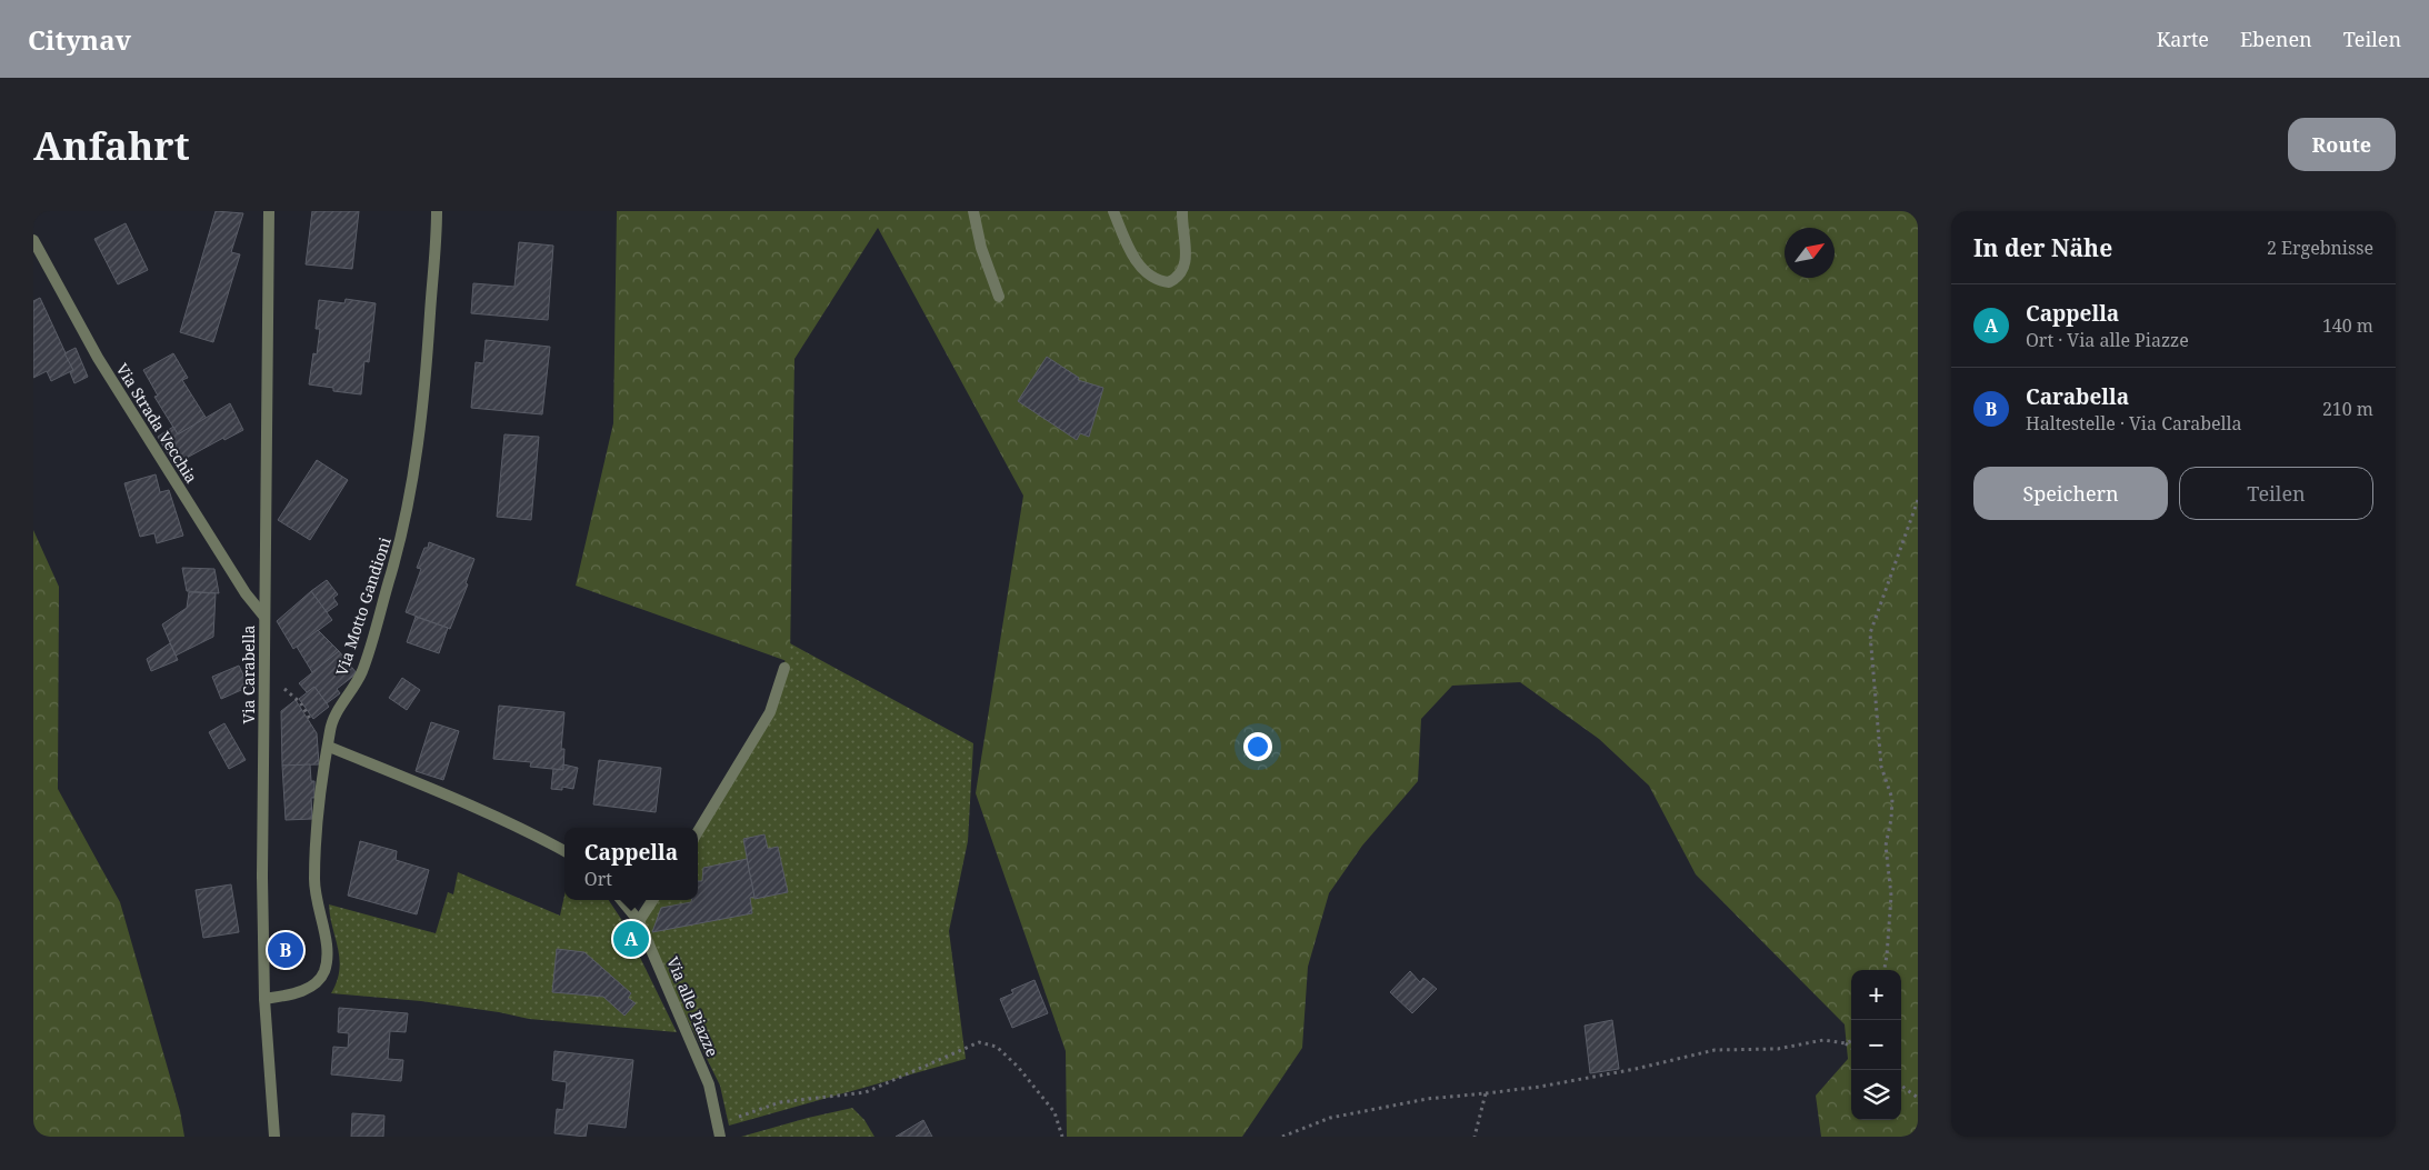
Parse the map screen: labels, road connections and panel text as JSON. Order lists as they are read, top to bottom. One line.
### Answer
{"streets":{"street":["Via Strada Vecchia","Via Motto Gandioni","Via Carabella","Via alle Piazze"]},"crossings":[["Via Strada Vecchia","Via Carabella"],["Via Motto Gandioni","Via Carabella"]],"north":"top right","page":{"header":"Citynav","nav":["Karte","Ebenen","Teilen"],"buttons":["Route",["Speichern","Teilen"]],"title":"Anfahrt","heading":["In der Nähe","2 Ergebnisse"],"list":[{"mark":"A","name":"Cappella","note":"Ort · Via alle Piazze","value":"140 m"},{"mark":"B","name":"Carabella","note":"Haltestelle · Via Carabella","value":"210 m"}],"popup":["Cappella","Ort"],"pins":["A","B"],"map_buttons":["+","−"]}}
